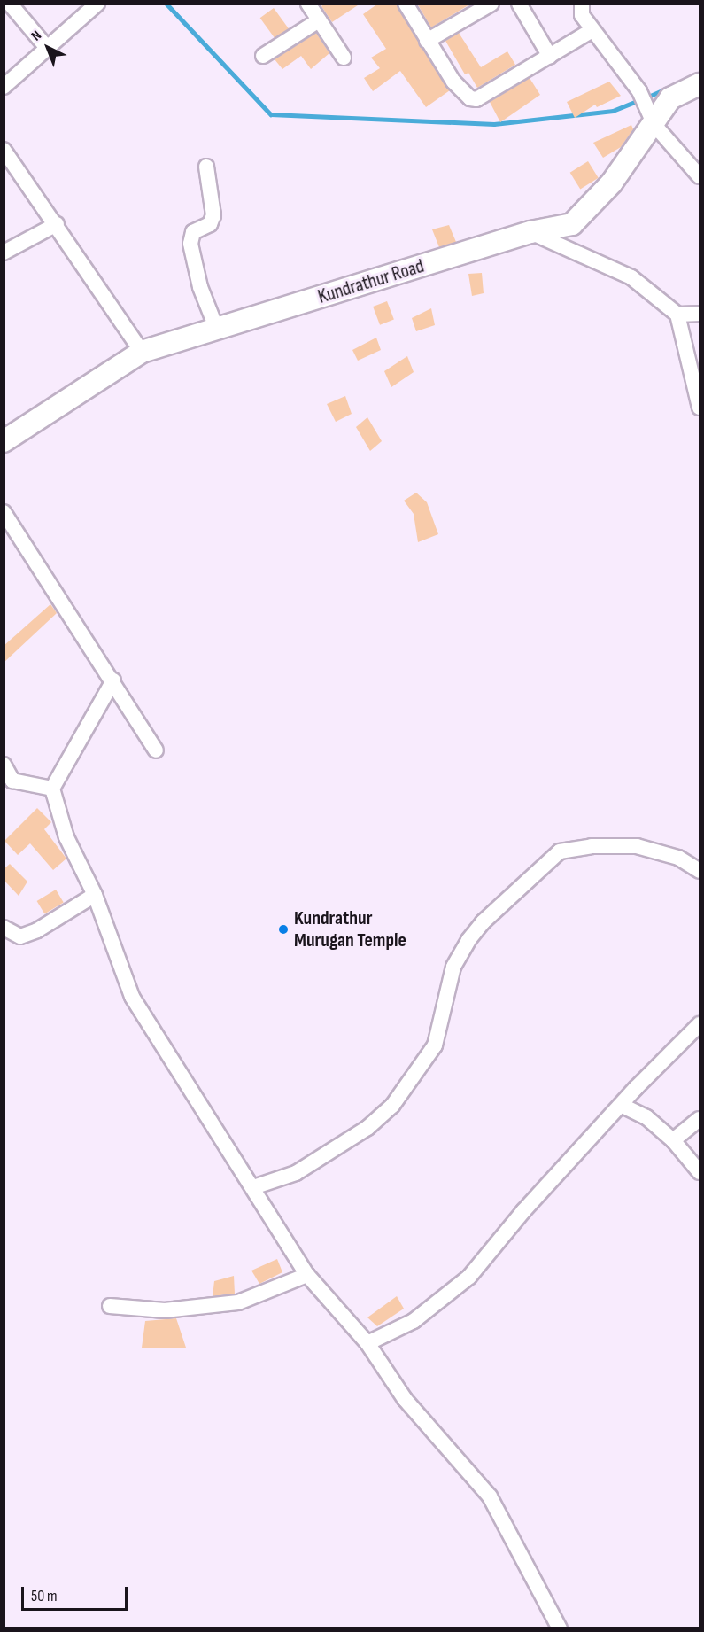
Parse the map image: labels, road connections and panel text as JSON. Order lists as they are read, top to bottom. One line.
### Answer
{"streets":{"street":["Kundrathur Road"]},"places":["Kundrathur Murugan Temple"],"scale_bar":"50 m","north":"top left"}
